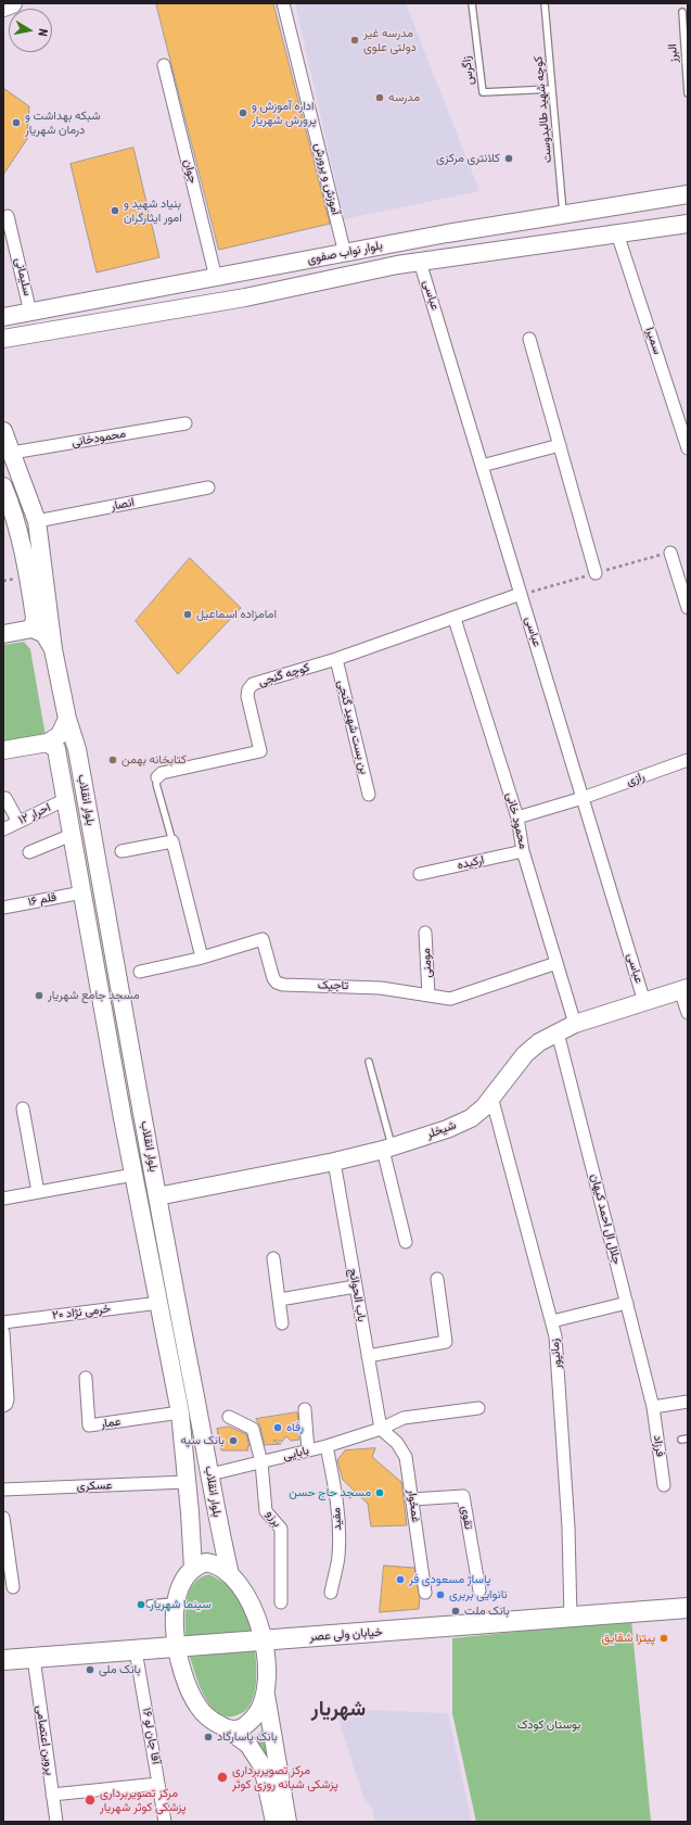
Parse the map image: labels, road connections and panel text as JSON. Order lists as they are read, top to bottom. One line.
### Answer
{"streets":{"main road":["بلوار نواب صفوی","بلوار انقلاب","شیخلر","خیابان ولی عصر"],"street":["جوان","آموزش و پرورش","سلیمانی","عباسی","سمیرا","محمودخانی","انصار","کوچه گنجی","بن بست شهید گنجی","رازی","احرار ۱۲","محمود خانی","ارکیده","قلم ۱۶","مومنی","تاجیک","جلال ال احمد کیهان","باب الحوائج","خرمی نژاد ۲۰","زمانپور","عمار","فرزاد","بابایی","عسکری","غمخوار","تقوی","برزو","مفید","آقا جان لو ۱۶","پروین اعتصامی"],"lane":["البرز","زاگرس","کوچه شهید طالبدوست"]},"crossings":[["زاگرس","کوچه شهید طالبدوست"],["کوچه شهید طالبدوست","بلوار نواب صفوی"],["جوان","بلوار نواب صفوی"],["آموزش و پرورش","بلوار نواب صفوی"],["بلوار نواب صفوی","سلیمانی"],["بلوار نواب صفوی","عباسی"],["بلوار نواب صفوی","سمیرا"],["عباسی","کوچه گنجی"],["عباسی","رازی"],["عباسی","شیخلر"],["کوچه گنجی","بن بست شهید گنجی"],["کوچه گنجی","محمود خانی"],["رازی","محمود خانی"],["بلوار انقلاب","احرار ۱۲"],["بلوار انقلاب","قلم ۱۶"],["بلوار انقلاب","شیخلر"],["بلوار انقلاب","خرمی نژاد ۲۰"],["بلوار انقلاب","عمار"],["بلوار انقلاب","بابایی"],["بلوار انقلاب","عسکری"],["محمود خانی","ارکیده"],["محمود خانی","تاجیک"],["محمود خانی","شیخلر"],["مومنی","تاجیک"],["شیخلر","جلال ال احمد کیهان"],["شیخلر","باب الحوائج"],["شیخلر","زمانپور"],["جلال ال احمد کیهان","فرزاد"],["باب الحوائج","بابایی"],["باب الحوائج","غمخوار"],["زمانپور","خیابان ولی عصر"],["بابایی","غمخوار"],["بابایی","برزو"],["بابایی","مفید"],["غمخوار","تقوی"],["خیابان ولی عصر","آقا جان لو ۱۶"],["خیابان ولی عصر","پروین اعتصامی"]],"districts":["شهریار"],"parks":["بوستان کودک"],"places":["مدرسه غیر دولتی علوی","مدرسه","اداره آموزش و پرورش شهریار","شبکه بهداشت و درمان شهریار","کلانتری مرکزی","بنیاد شهید و امور ایثارگران","امامزاده اسماعیل","کتابخانه بهمن","مسجد جامع شهریار","رفاه","بانک سپه","مسجد حاج حسن","پاساژ مسعودی فر","نانوایی بربری","سینما شهریار","بانک ملت","پیتزا شقایق","بانک ملی","بانک پاسارگاد","مرکز تصویربرداری پزشکی شبانه روزی کوثر","مرکز تصویربرداری پزشکی کوثر شهریار"],"north":"right"}
